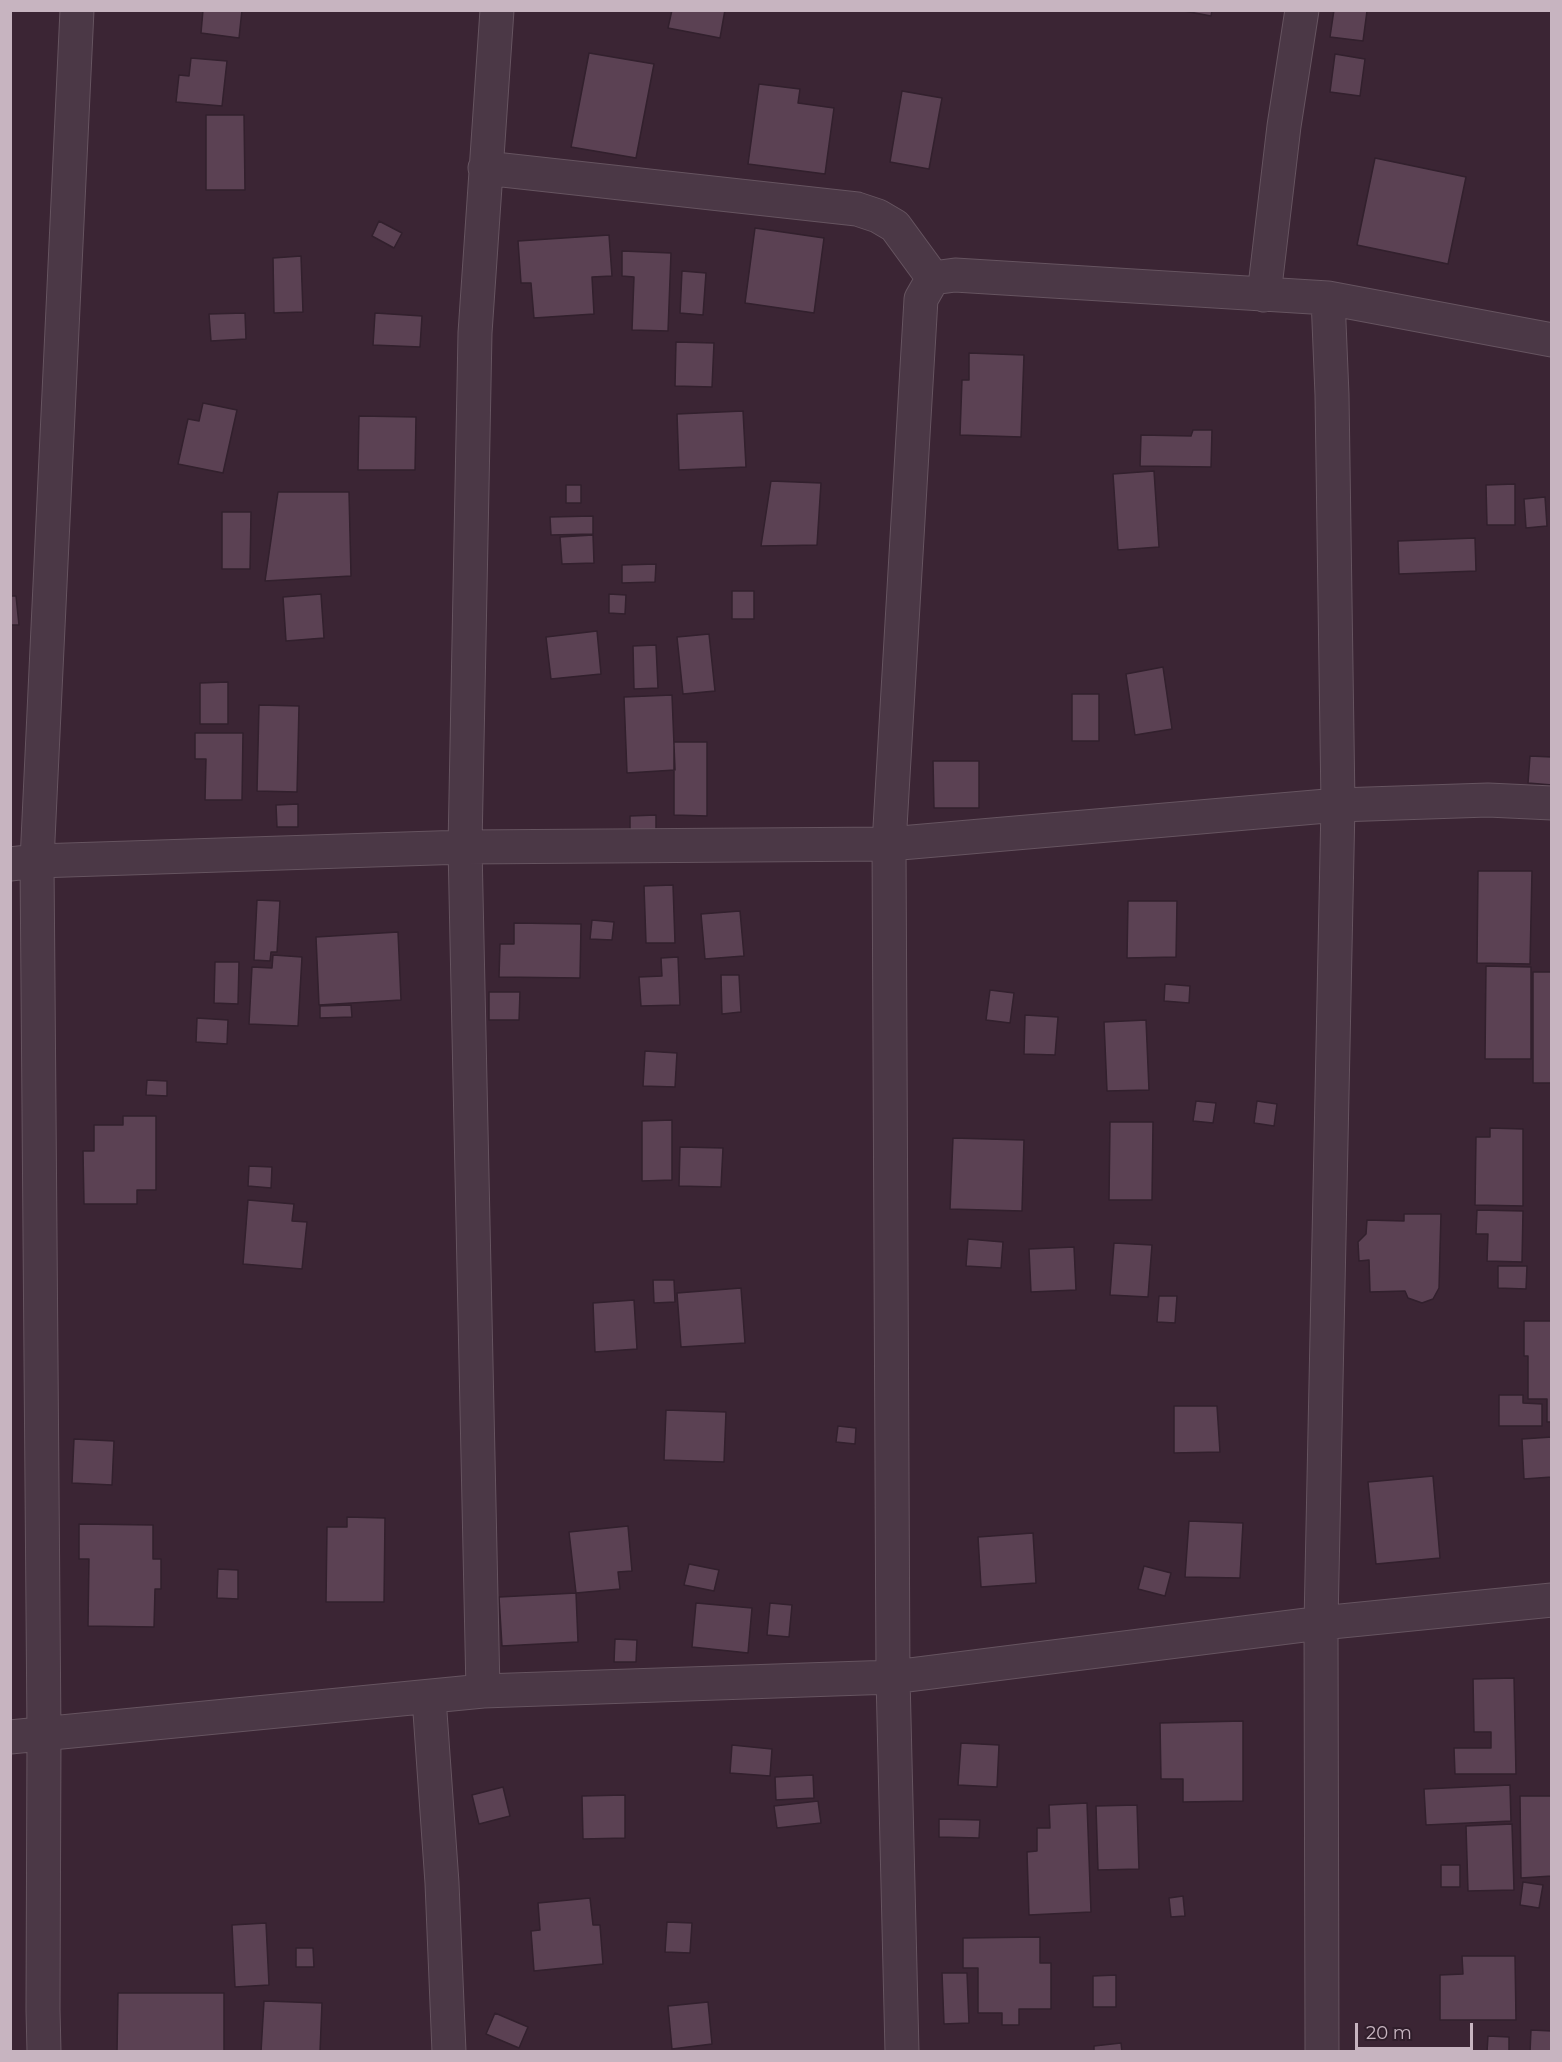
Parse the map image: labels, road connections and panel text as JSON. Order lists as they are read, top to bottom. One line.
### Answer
{"scale_bar":"20 m"}
